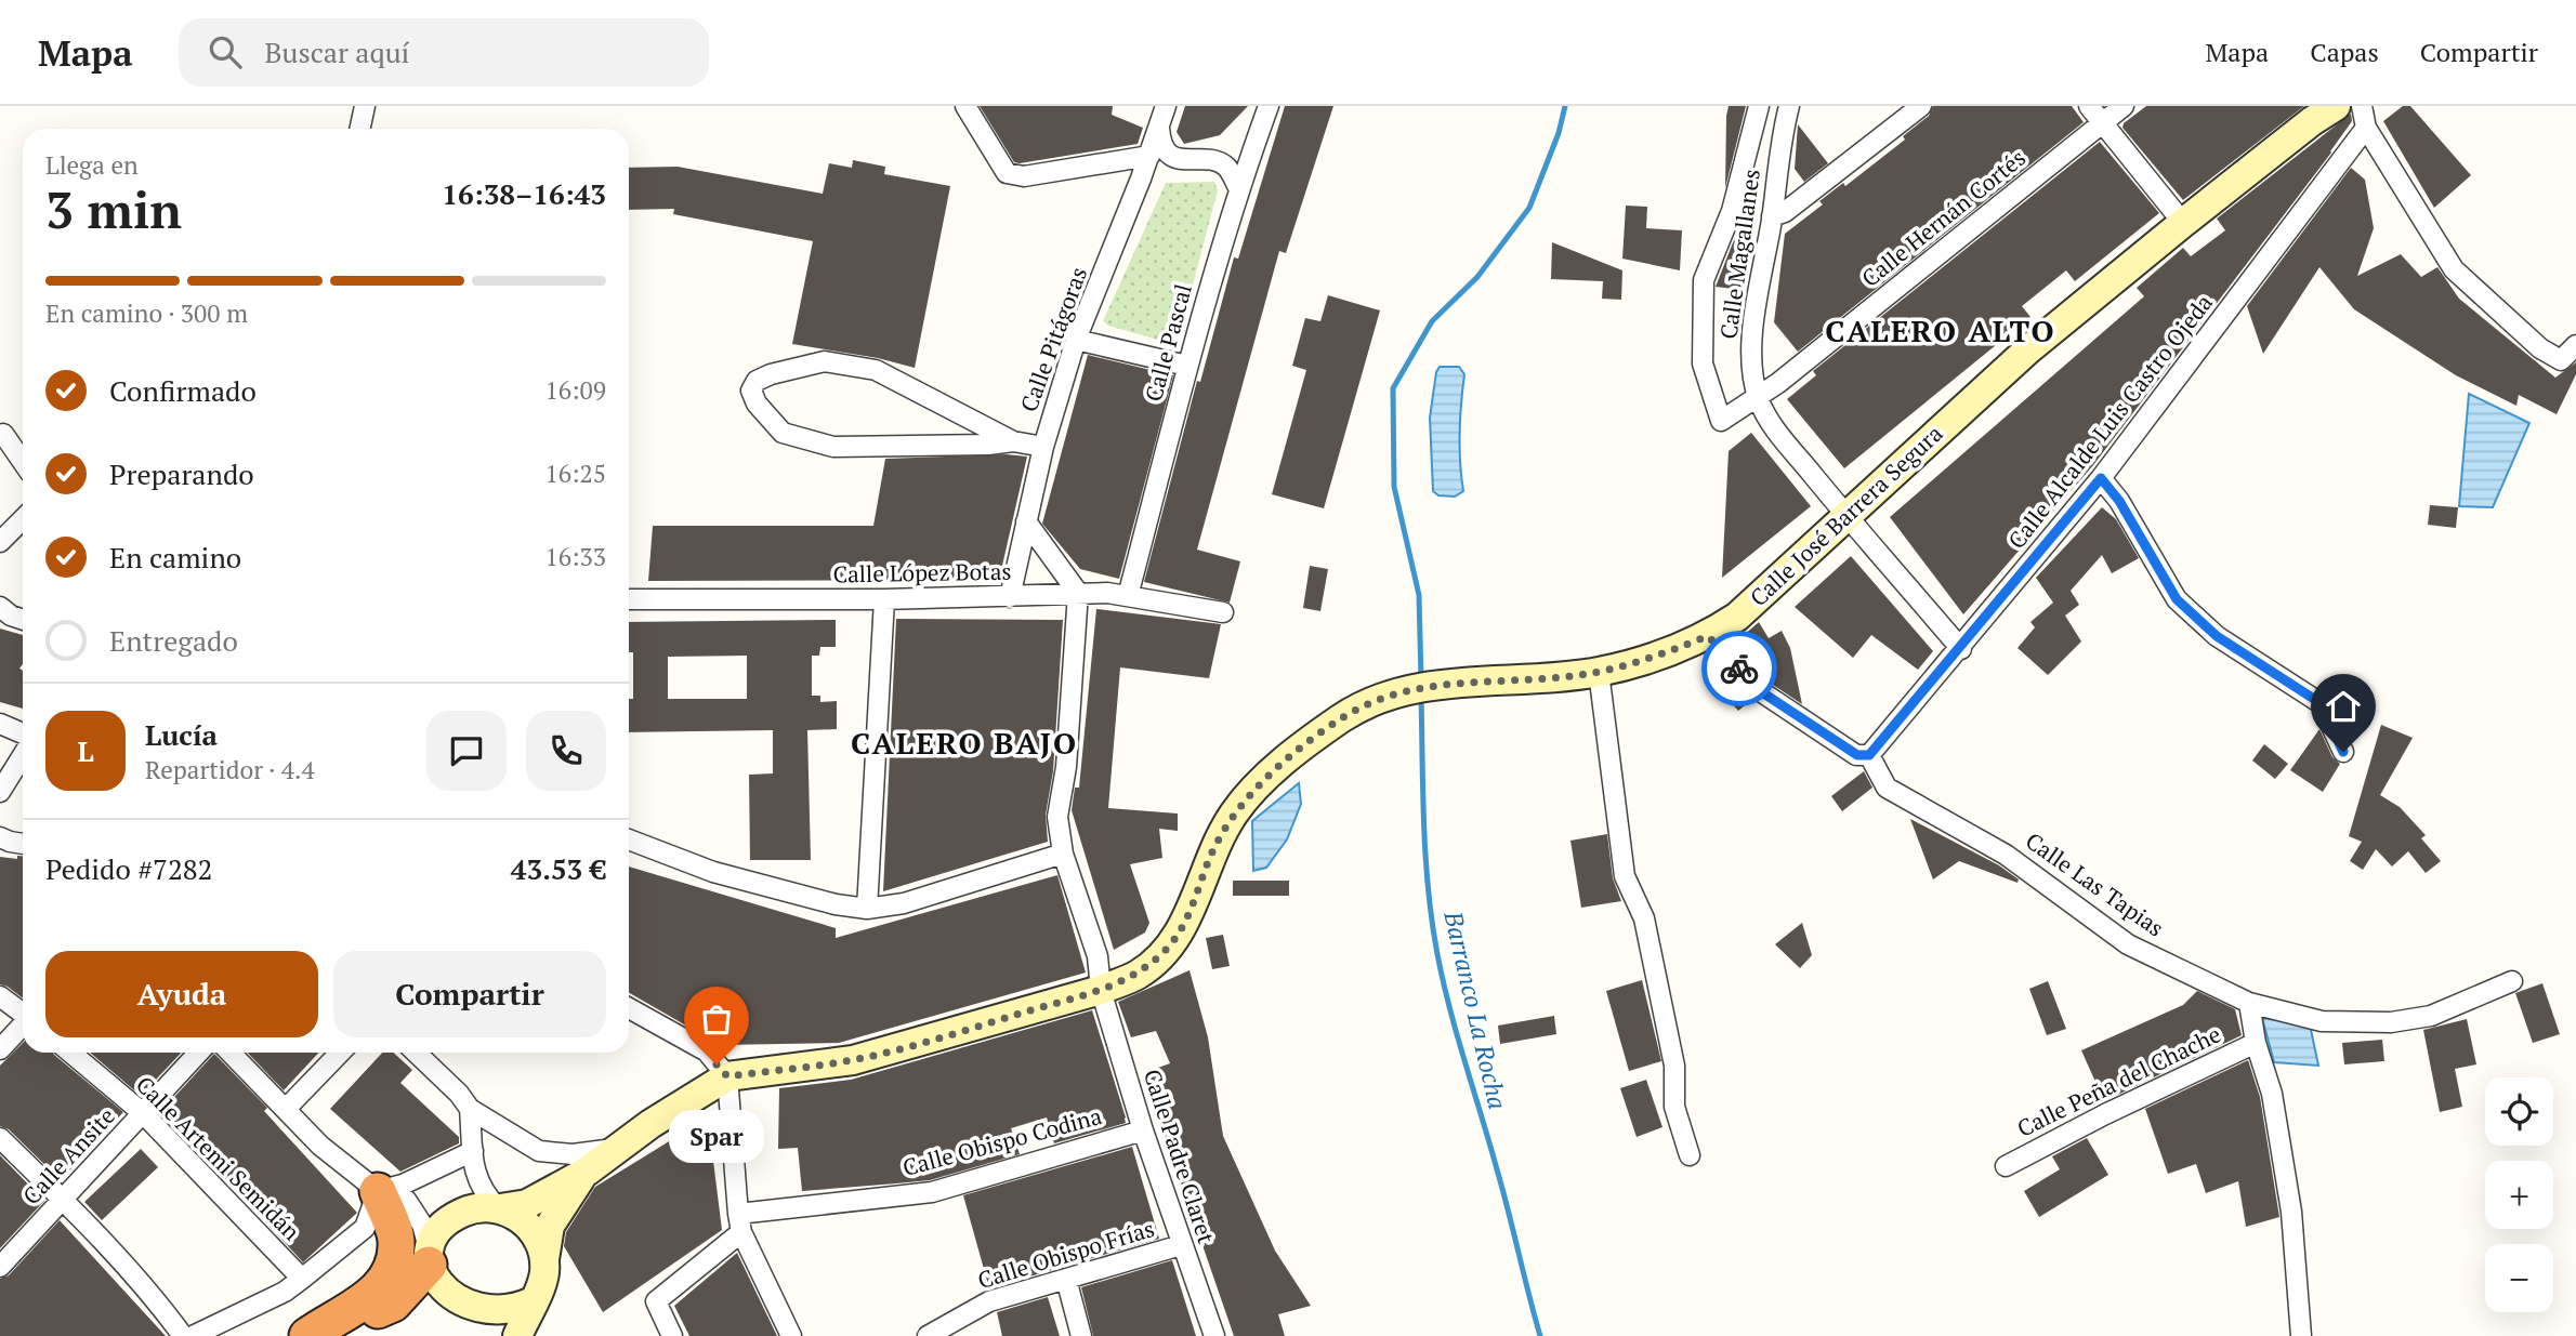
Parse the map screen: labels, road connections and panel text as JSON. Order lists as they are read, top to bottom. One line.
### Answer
{"streets":{"street":["Calle Hernán Cortés","Calle Magallanes","Calle Pitágoras","Calle Pascal","Calle Alcalde Luis Castro Ojeda","Calle José Barrera Segura","Calle López Botas","Calle Las Tapias","Calle Peña del Chache","Calle Obispo Codina","Calle Ansite","Calle Padre Claret","Calle Artemi Semidán","Calle Obispo Frías"]},"crossings":[["Calle Hernán Cortés","Calle Magallanes"],["Calle Magallanes","Calle Alcalde Luis Castro Ojeda"],["Calle Magallanes","Calle José Barrera Segura"],["Calle Pitágoras","Calle López Botas"],["Calle Pascal","Calle López Botas"],["Calle Alcalde Luis Castro Ojeda","Calle Las Tapias"],["Calle José Barrera Segura","Calle Padre Claret"],["Calle López Botas","Calle Padre Claret"],["Calle Obispo Codina","Calle Padre Claret"],["Calle Ansite","Calle Artemi Semidán"],["Calle Padre Claret","Calle Obispo Frías"]],"districts":["CALERO ALTO","CALERO BAJO"],"water":["Barranco La Rocha"],"places":["Spar"],"page":{"header":"Mapa","search":"Buscar aquí","nav":["Mapa","Capas","Compartir"],"heading":["3 min","Llega en","16:38–16:43"],"panel":["Lucía","Repartidor · 4.4","Pedido #7282","43.53 €"],"bar":"En camino · 300 m","list":[["Confirmado","16:09"],["Preparando","16:25"],["En camino","16:33"],"Entregado"],"round":"L","buttons":["Ayuda","Compartir"],"map_buttons":["+","−"],"bubble":"Spar"}}
